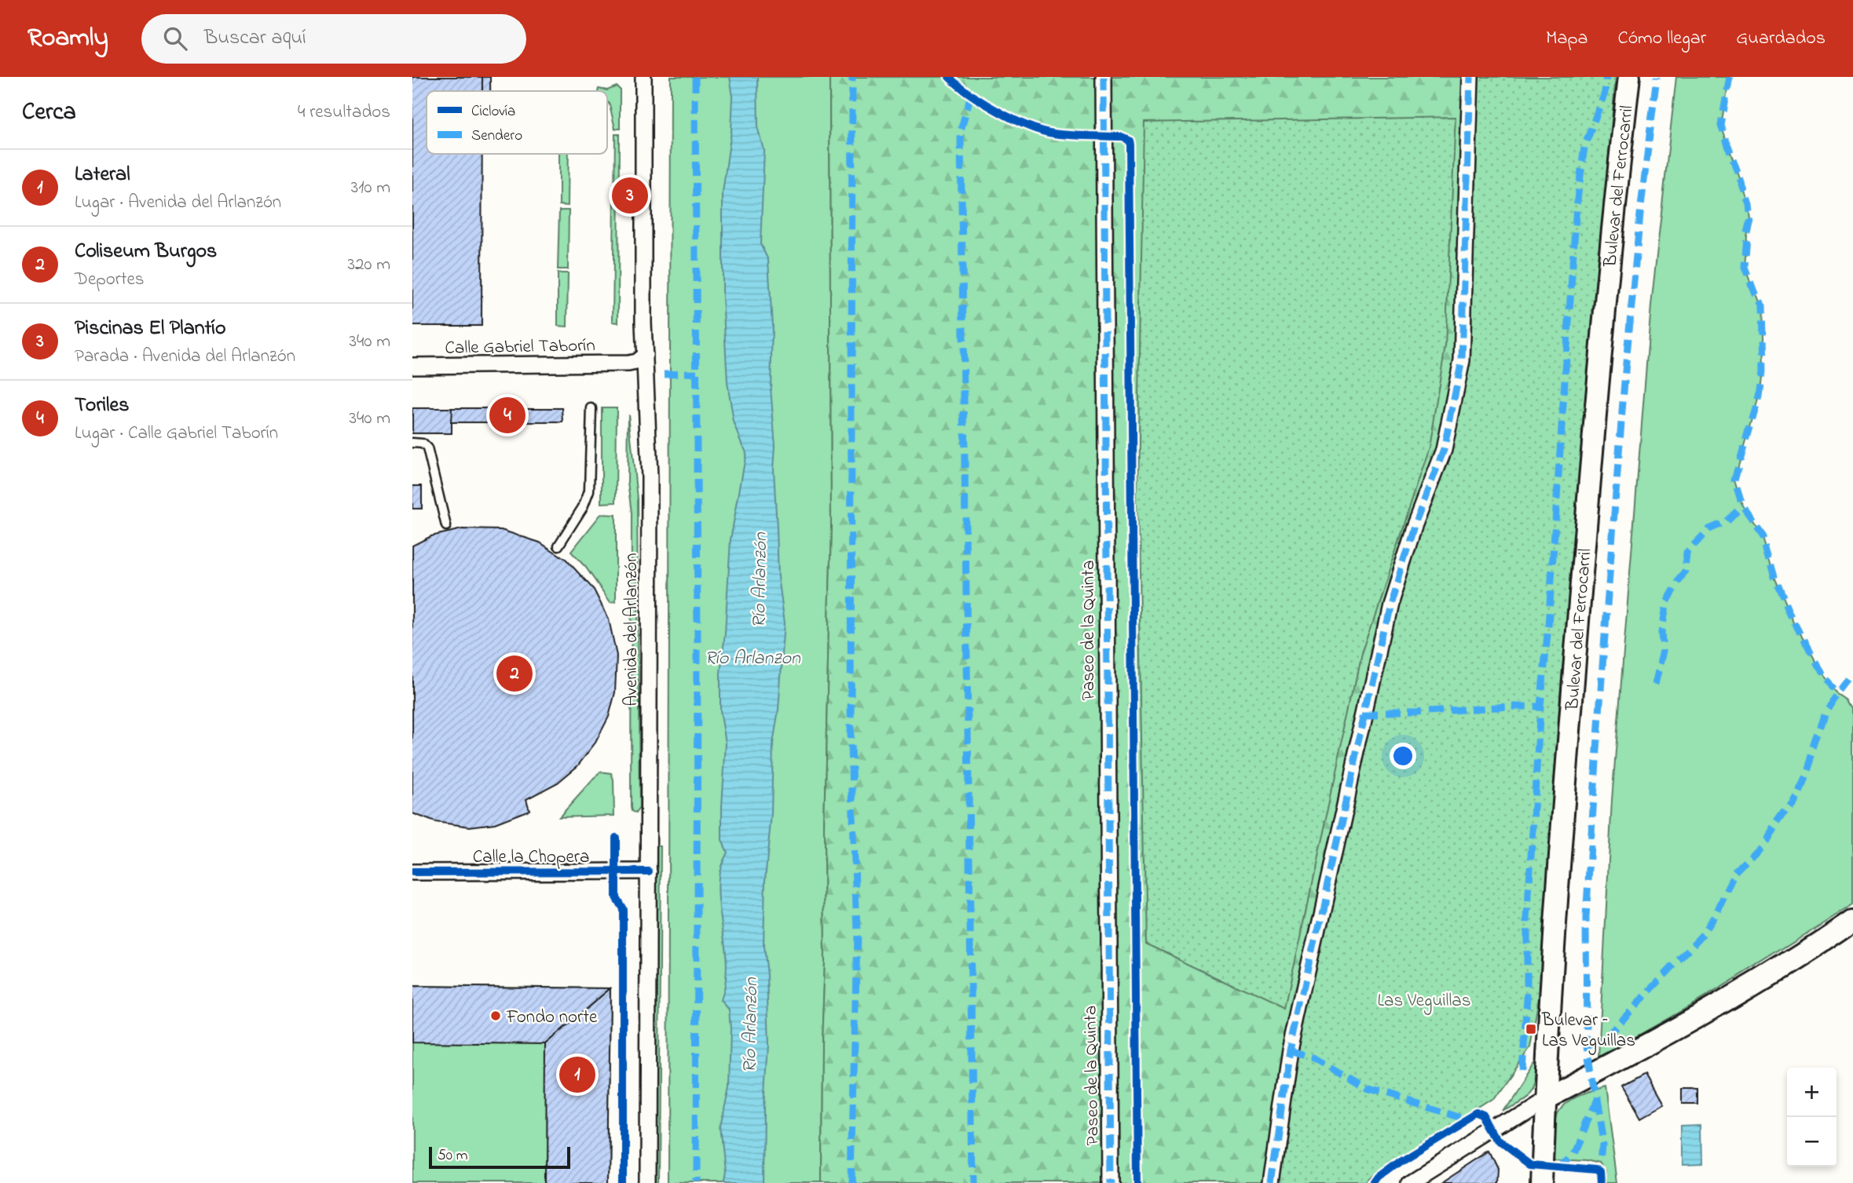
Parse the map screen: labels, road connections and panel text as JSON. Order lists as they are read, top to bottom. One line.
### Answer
{"streets":{"main road":["Bulevar del Ferrocarril"],"street":["Calle Gabriel Taborín","Avenida del Arlanzón","Paseo de la Quinta","Calle la Chopera"]},"crossings":[["Calle Gabriel Taborín","Avenida del Arlanzón"],["Avenida del Arlanzón","Calle la Chopera"]],"water":["Río Arlanzón","Río Arlanzon"],"parks":["Las Veguillas"],"places":{"other":["Fondo norte"],"transit":["Bulevar – Las Veguillas"]},"legend":["Ciclovía","Sendero"],"scale_bar":"50 m","page":{"header":"Roamly","search":"Buscar aquí","nav":["Mapa","Cómo llegar","Guardados"],"heading":["Cerca","4 resultados"],"list":[{"mark":"1","name":"Lateral","note":"Lugar · Avenida del Arlanzón","value":"310 m"},{"mark":"2","name":"Coliseum Burgos","note":"Deportes","value":"320 m"},{"mark":"3","name":"Piscinas El Plantío","note":"Parada · Avenida del Arlanzón","value":"340 m"},{"mark":"4","name":"Toriles","note":"Lugar · Calle Gabriel Taborín","value":"340 m"}],"pins":["3","4","2","1"],"map_buttons":["+","−"],"scale":"50 m"}}
